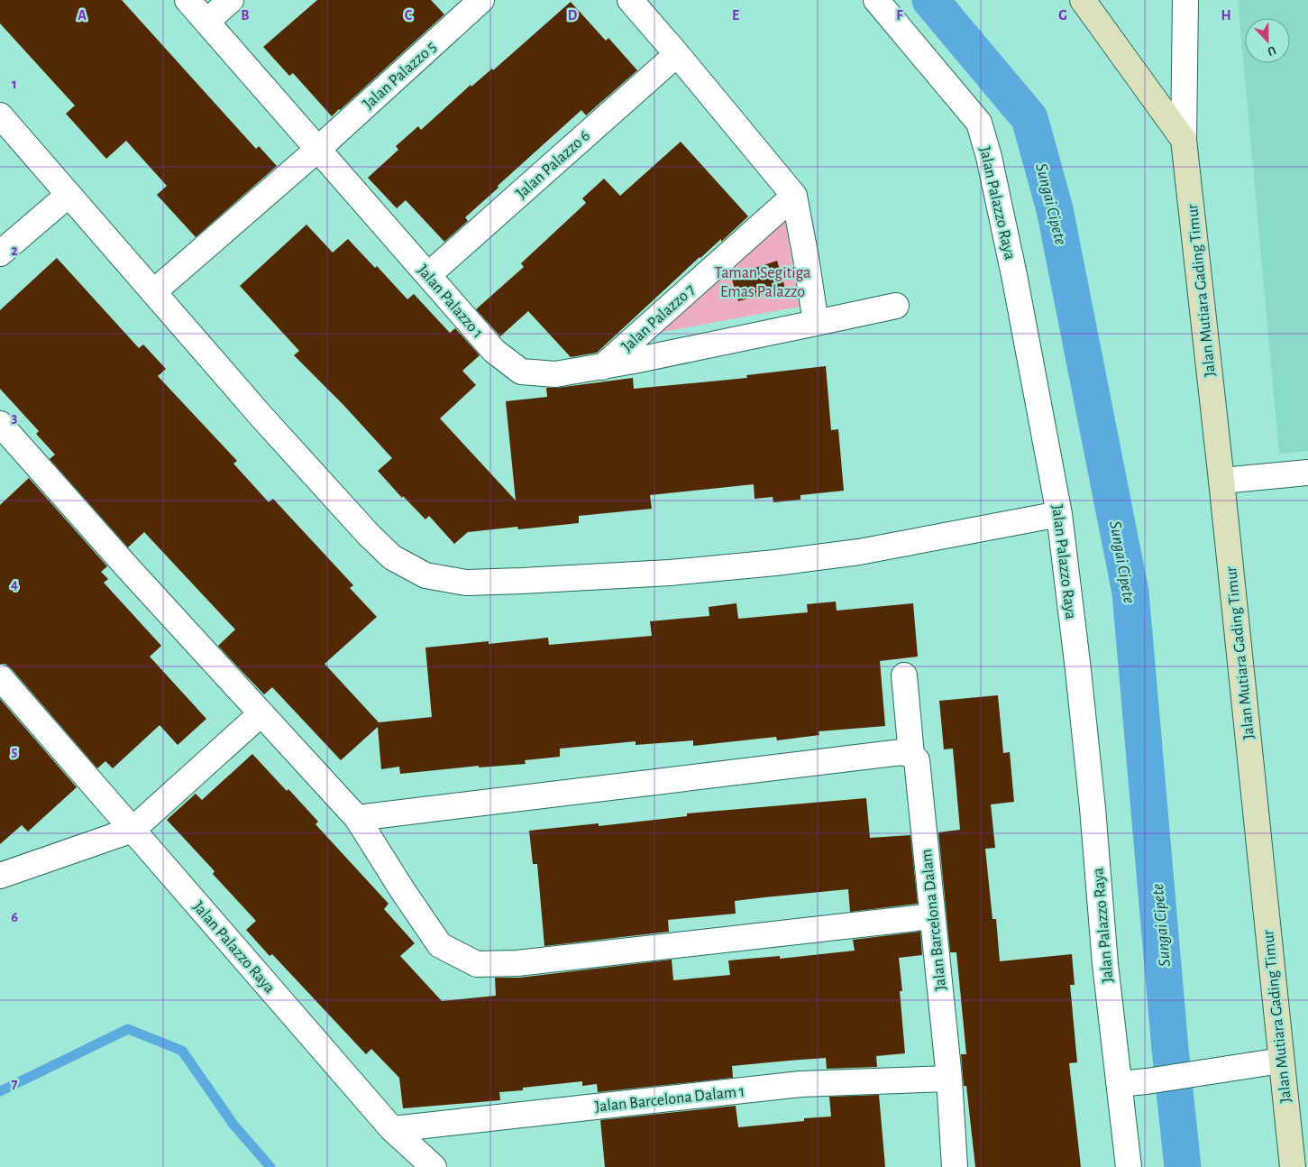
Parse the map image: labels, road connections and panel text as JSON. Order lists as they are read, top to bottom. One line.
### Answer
{"streets":{"main road":["Jalan Mutiara Gading Timur"],"street":["Jalan Palazzo 5","Jalan Palazzo 6","Jalan Palazzo Raya","Jalan Palazzo 1","Jalan Palazzo 7","Jalan Barcelona Dalam","Jalan Barcelona Dalam 1"]},"crossings":[["Jalan Palazzo 5","Jalan Palazzo 1"],["Jalan Palazzo 6","Jalan Palazzo 1"],["Jalan Palazzo Raya","Jalan Barcelona Dalam 1"],["Jalan Palazzo 1","Jalan Palazzo 7"],["Jalan Barcelona Dalam","Jalan Barcelona Dalam 1"]],"water":["Sungai Cipete"],"parks":["Taman Segitiga Emas Palazzo"],"north":"bottom","grid":{"columns":["A","B","C","D","E","F","G","H"],"rows":["1","2","3","4","5","6","7"]}}
